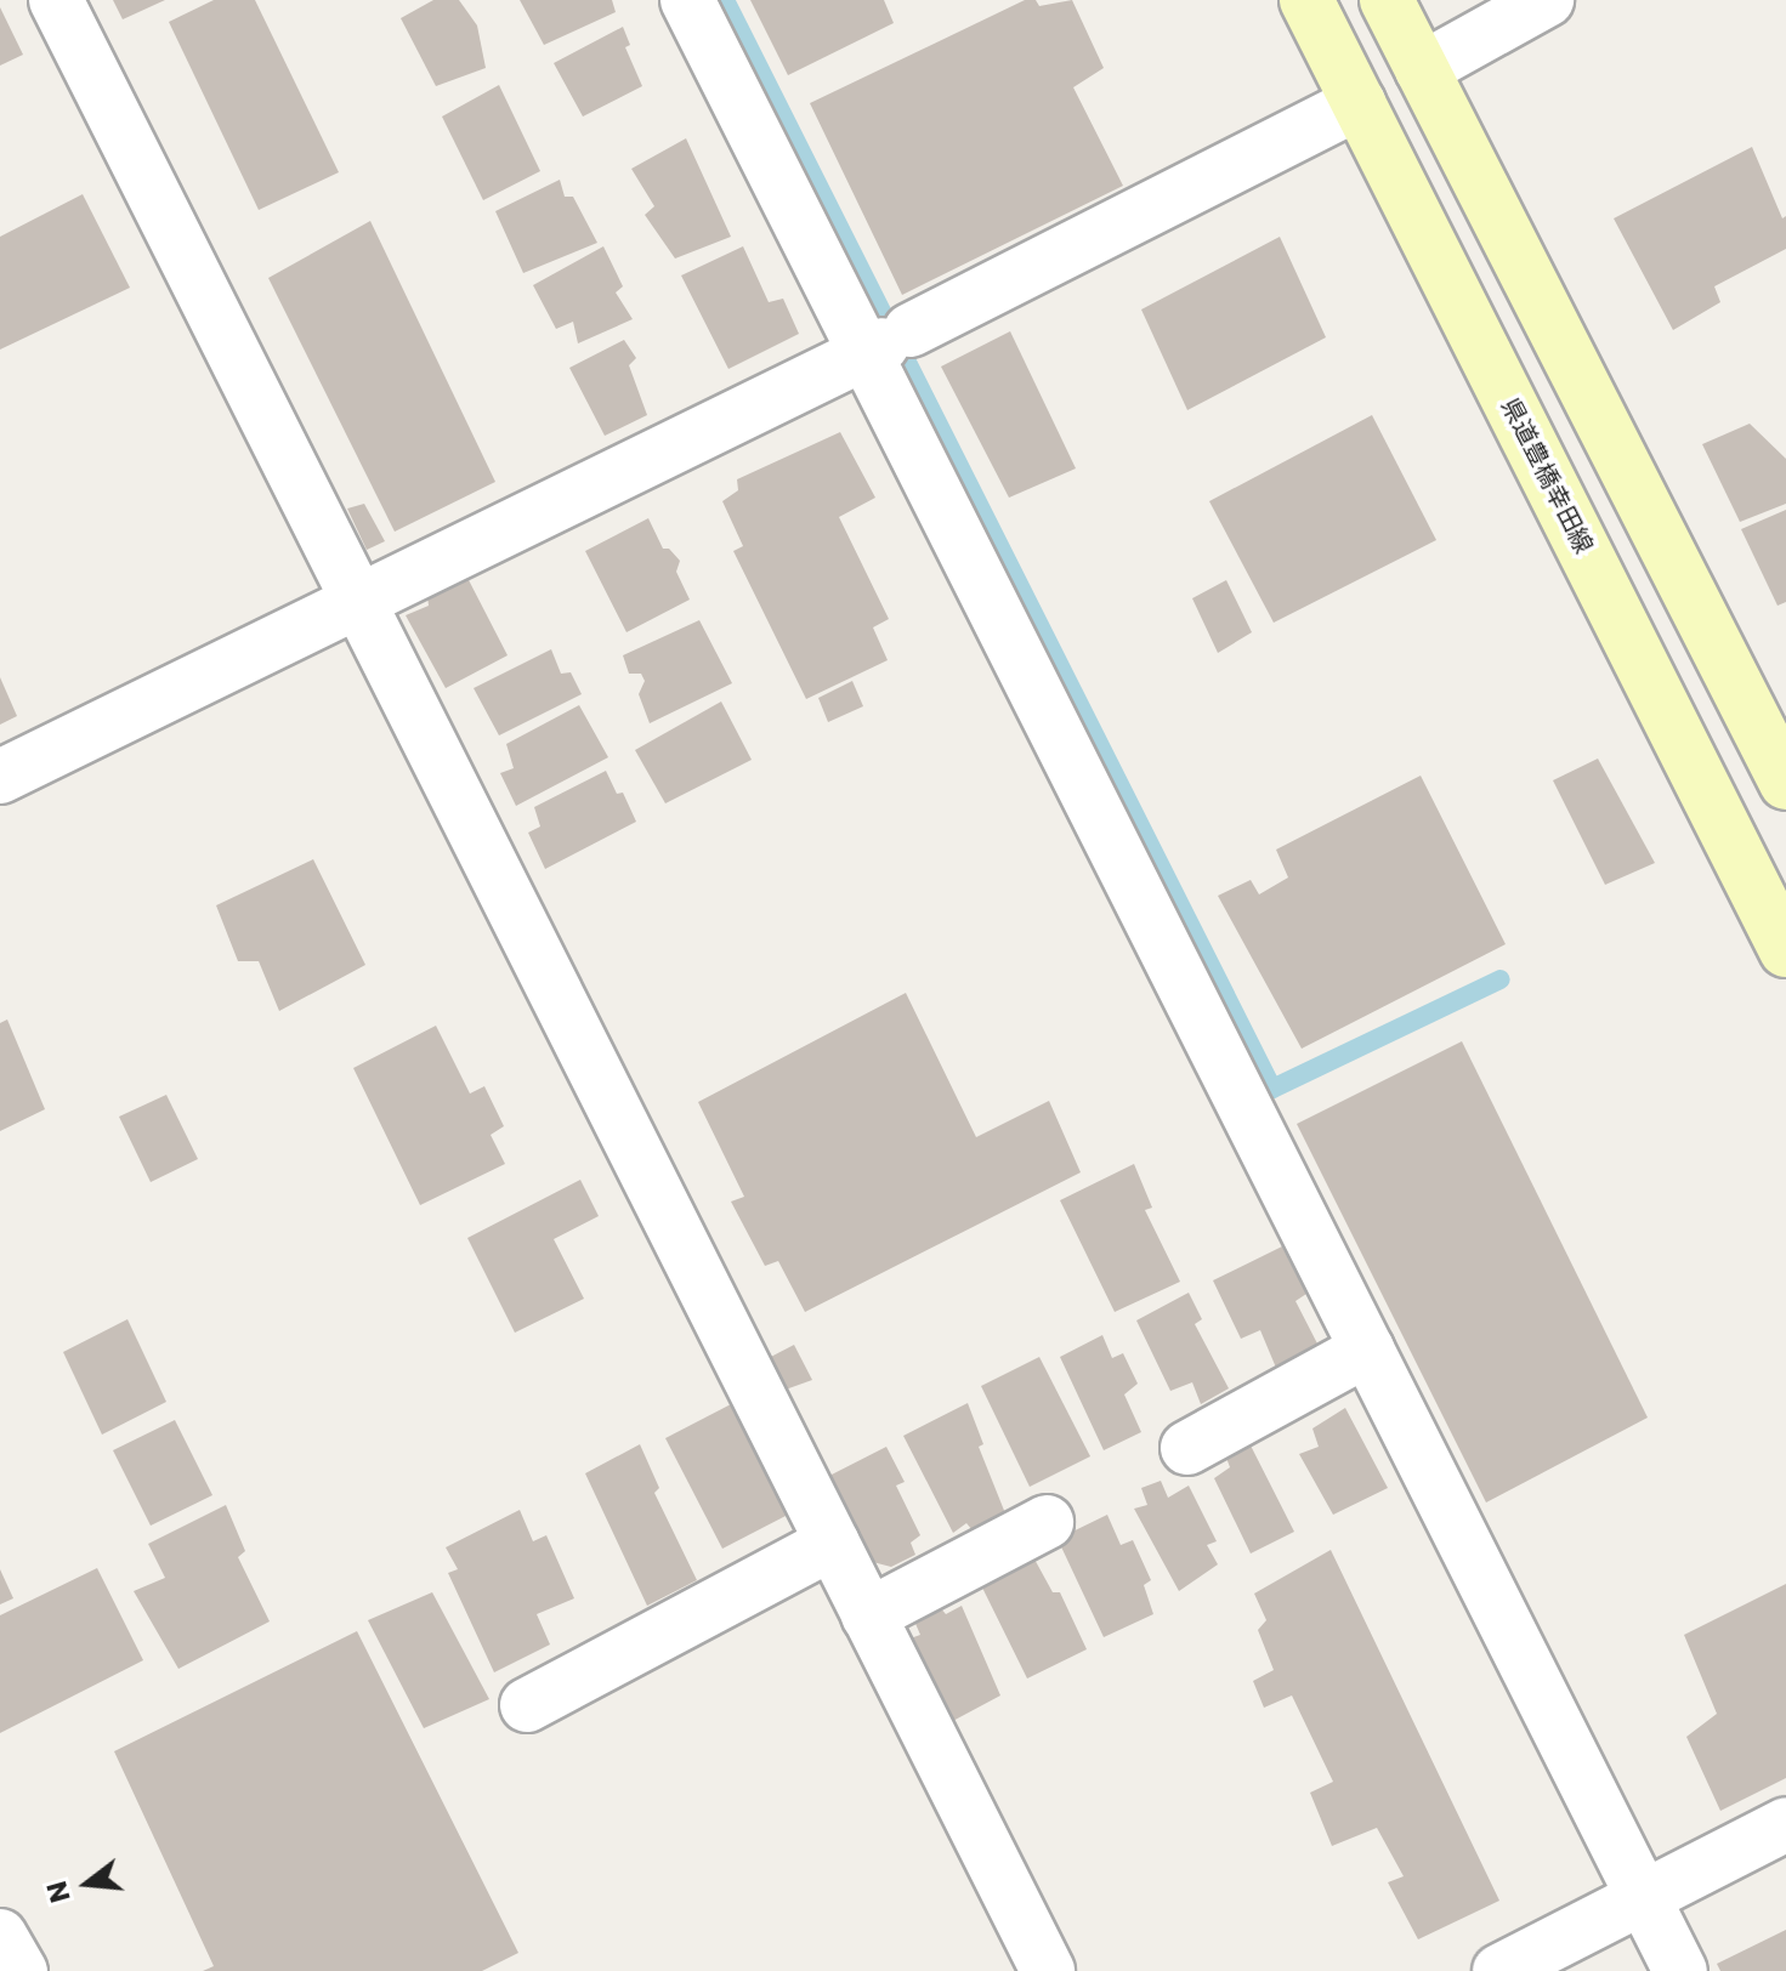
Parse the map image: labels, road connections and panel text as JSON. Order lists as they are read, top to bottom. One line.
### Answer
{"streets":{"main road":["県道豊橋幸田線"]},"north":"left"}
